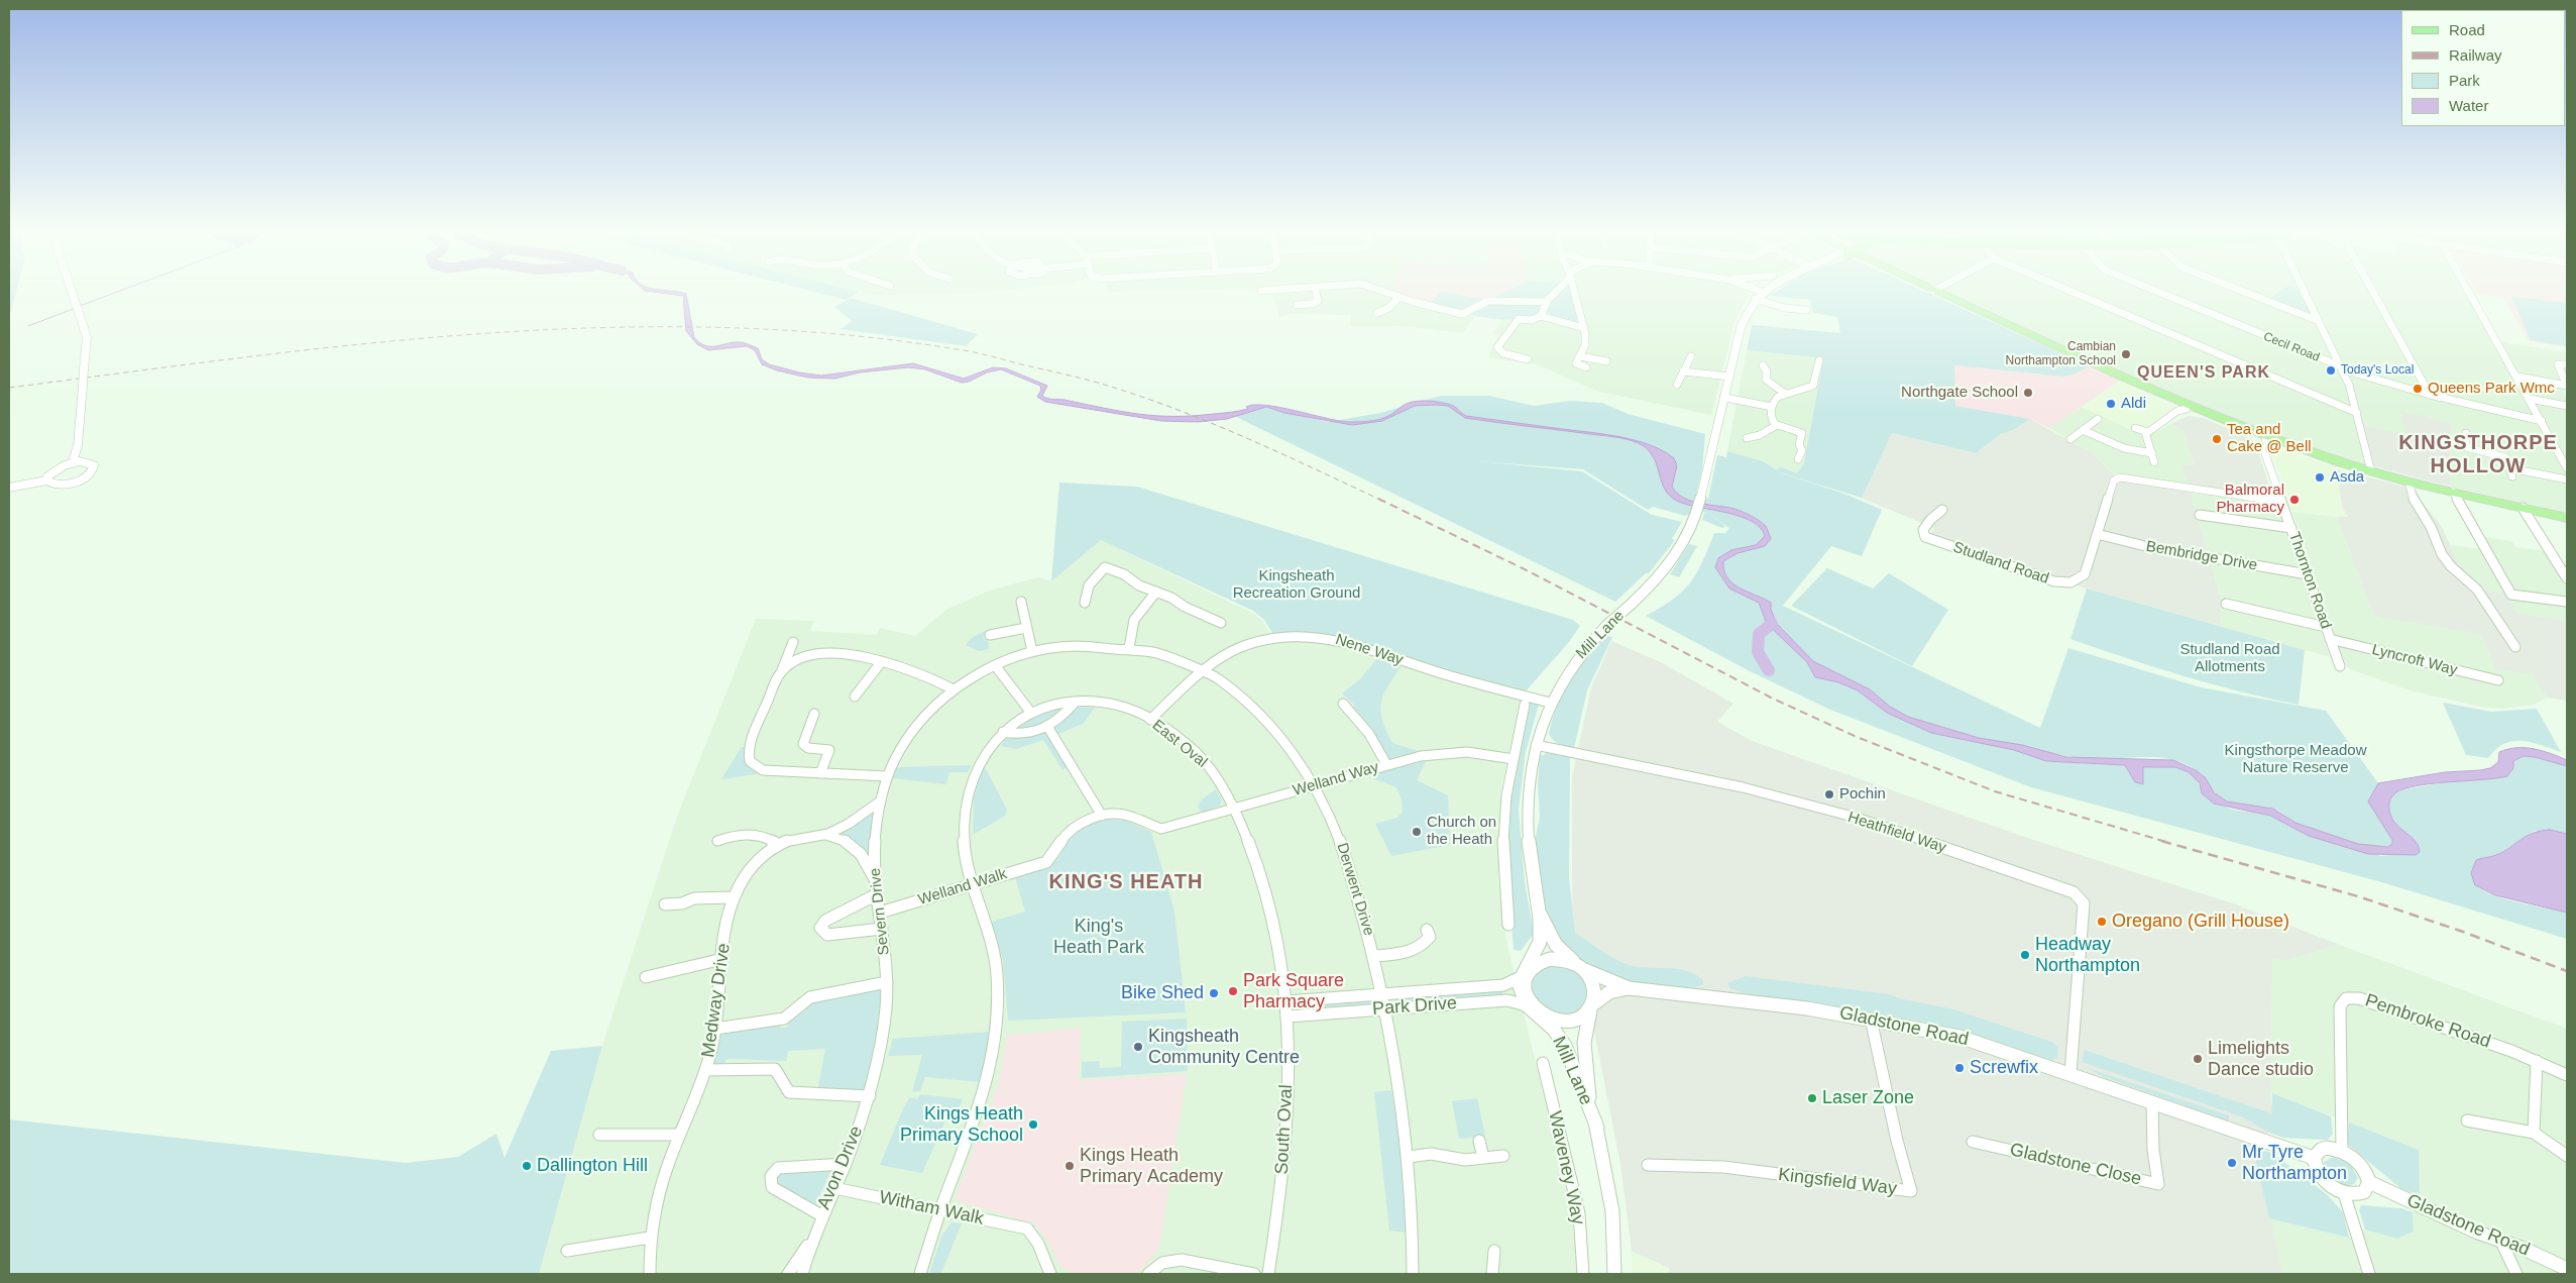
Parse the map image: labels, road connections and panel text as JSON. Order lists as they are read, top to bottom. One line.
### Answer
{"streets":{"street":["Cecil Road","Bembridge Drive","Studland Road","Thornton Road","Mill Lane","Nene Way","Lyncroft Way","East Oval","Welland Way","Heathfield Way","Welland Walk","Derwent Drive","Severn Drive","Medway Drive","Park Drive","Pembroke Road","Gladstone Road","South Oval","Gladstone Close","Avon Drive","Waveney Way","Kingsfield Way","Witham Walk"]},"crossings":[["Bembridge Drive","Studland Road"],["Bembridge Drive","Thornton Road"],["Studland Road","Thornton Road"],["Thornton Road","Lyncroft Way"],["Mill Lane","Nene Way"],["Mill Lane","Heathfield Way"],["Mill Lane","Park Drive"],["Mill Lane","Gladstone Road"],["Nene Way","East Oval"],["Nene Way","Derwent Drive"],["East Oval","Welland Way"],["East Oval","Welland Walk"],["East Oval","South Oval"],["East Oval","Witham Walk"],["Welland Way","Welland Walk"],["Welland Way","Derwent Drive"],["Welland Way","South Oval"],["Heathfield Way","Gladstone Road"],["Welland Walk","Severn Drive"],["Derwent Drive","Severn Drive"],["Derwent Drive","Park Drive"],["Severn Drive","Medway Drive"],["Severn Drive","Avon Drive"],["Park Drive","Gladstone Road"],["Park Drive","South Oval"],["Gladstone Road","Gladstone Close"],["Gladstone Road","Kingsfield Way"],["Avon Drive","Witham Walk"]],"districts":["QUEEN'S PARK","KINGSTHORPE HOLLOW","KING'S HEATH"],"parks":["Kingsheath Recreation Ground","Studland Road Allotments","Kingsthorpe Meadow Nature Reserve","King's Heath Park"],"places":["Cambian Northampton School","Today's Local","Queens Park Wmc","Northgate School","Aldi","Tea and Cake @ Bell","Asda","Balmoral Pharmacy","Pochin","Church on the Heath","Oregano (Grill House)","Headway Northampton","Park Square Pharmacy","Bike Shed","Kingsheath Community Centre","Limelights Dance studio","Screwfix","Laser Zone","Kings Heath Primary School","Mr Tyre Northampton","Dallington Hill","Kings Heath Primary Academy"],"legend":["Road","Railway","Park","Water"]}
